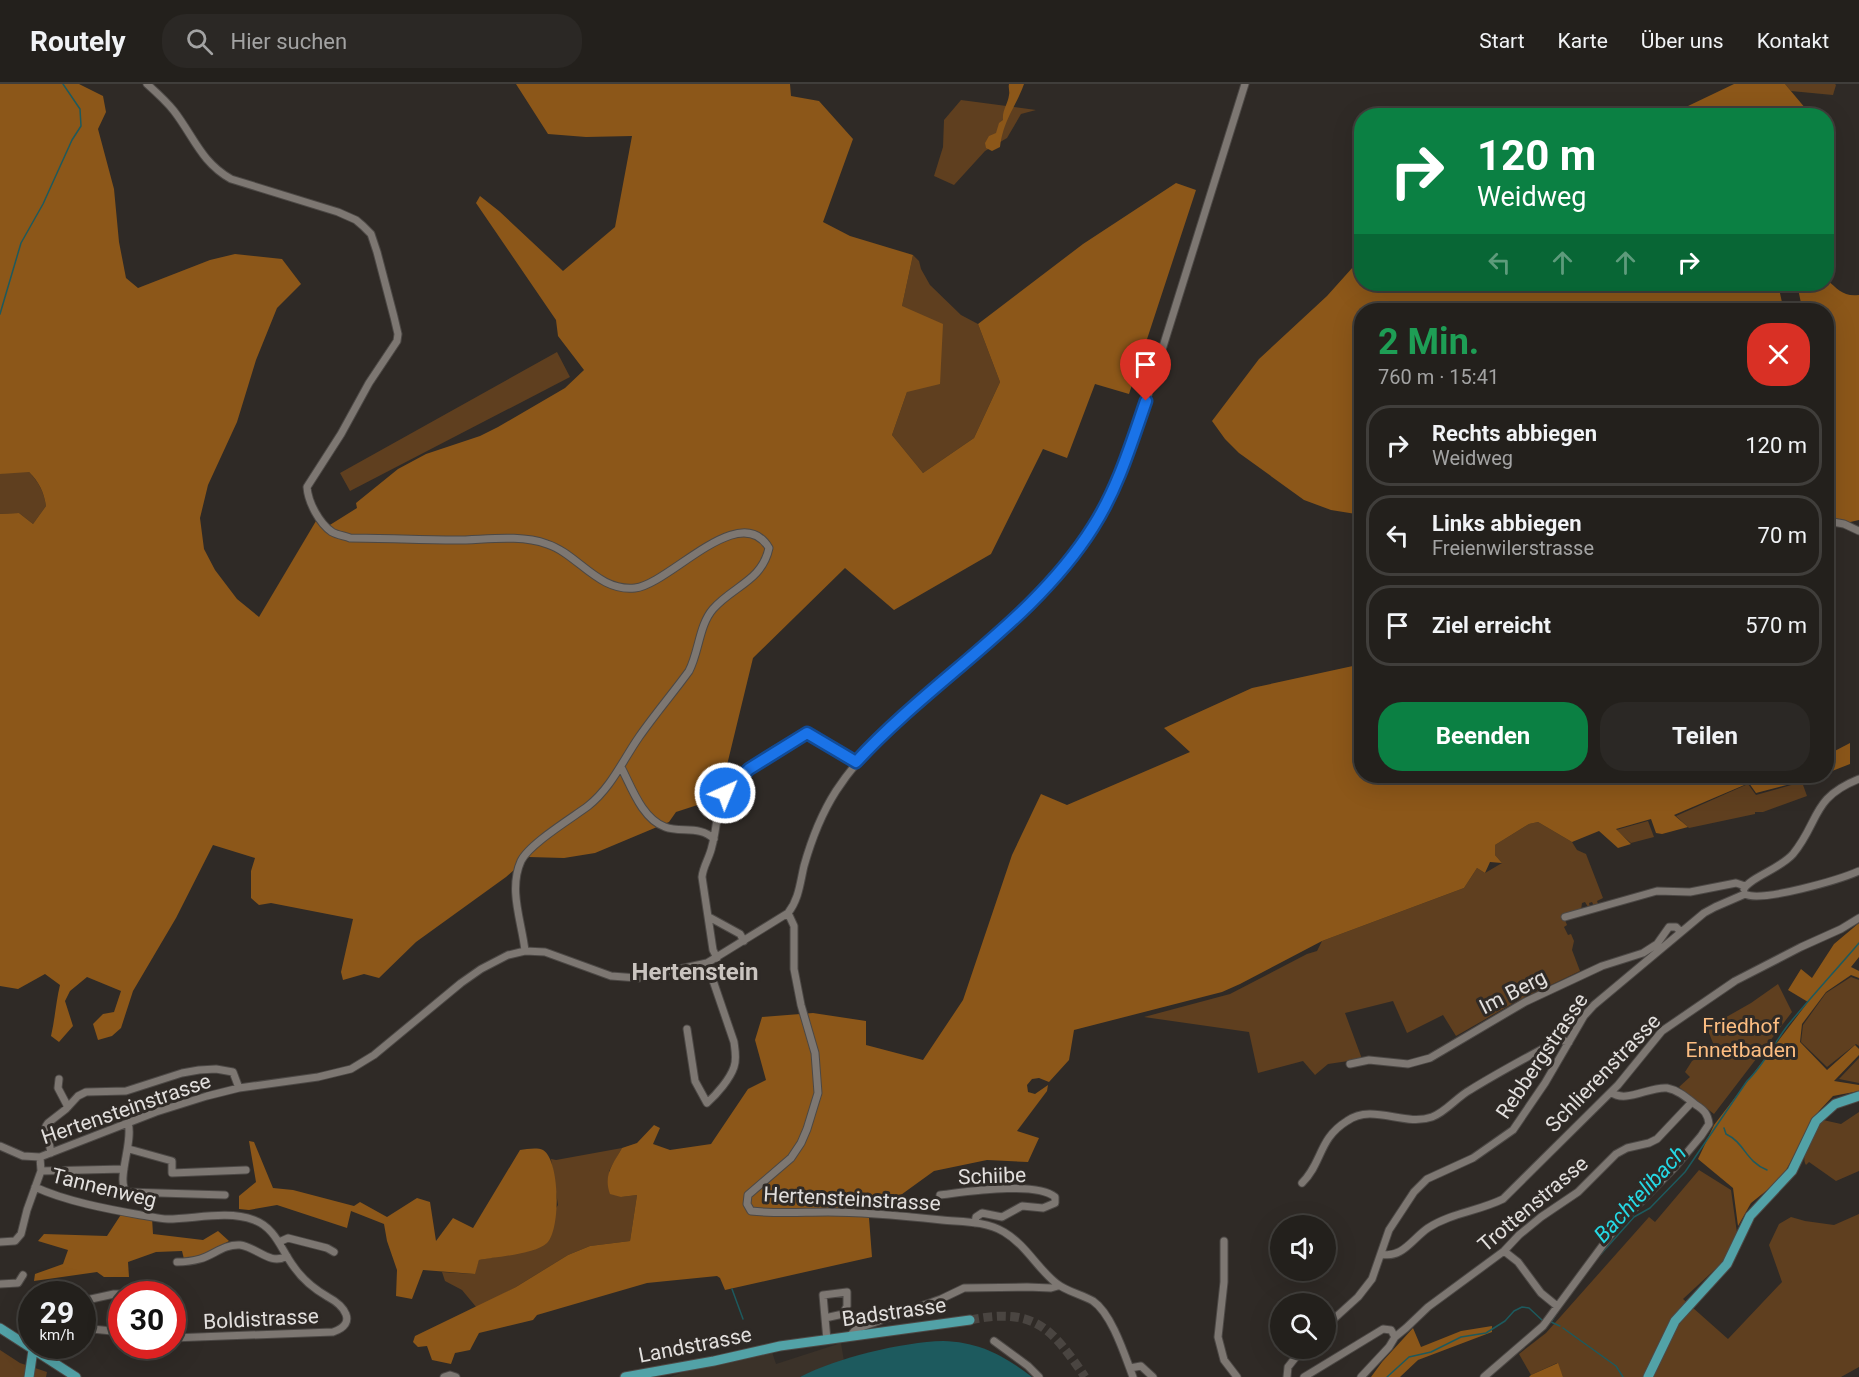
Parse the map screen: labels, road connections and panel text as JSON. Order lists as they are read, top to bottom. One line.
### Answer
{"streets":{"main road":["Badstrasse","Landstrasse"],"street":["Im Berg","Rebbergstrasse","Schlierenstrasse","Hertensteinstrasse","Schiibe","Tannenweg","Trottenstrasse","Boldistrasse"]},"crossings":[["Im Berg","Rebbergstrasse"],["Rebbergstrasse","Schlierenstrasse"],["Hertensteinstrasse","Schiibe"],["Tannenweg","Boldistrasse"],["Badstrasse","Landstrasse"]],"districts":["Hertenstein"],"water":["Bachtelibach"],"parks":["Friedhof Ennetbaden"],"page":{"header":"Routely","search":"Hier suchen","nav":["Start","Karte","Über uns","Kontakt"],"turn":["120 m","Weidweg"],"heading":["2 Min.","760 m · 15:41"],"list":[{"name":"Rechts abbiegen","note":"Weidweg","value":"120 m"},{"name":"Links abbiegen","note":"Freienwilerstrasse","value":"70 m"},{"name":"Ziel erreicht","value":"570 m"}],"buttons":["Beenden","Teilen"],"speed":"29 km/h","limit":"30"}}
